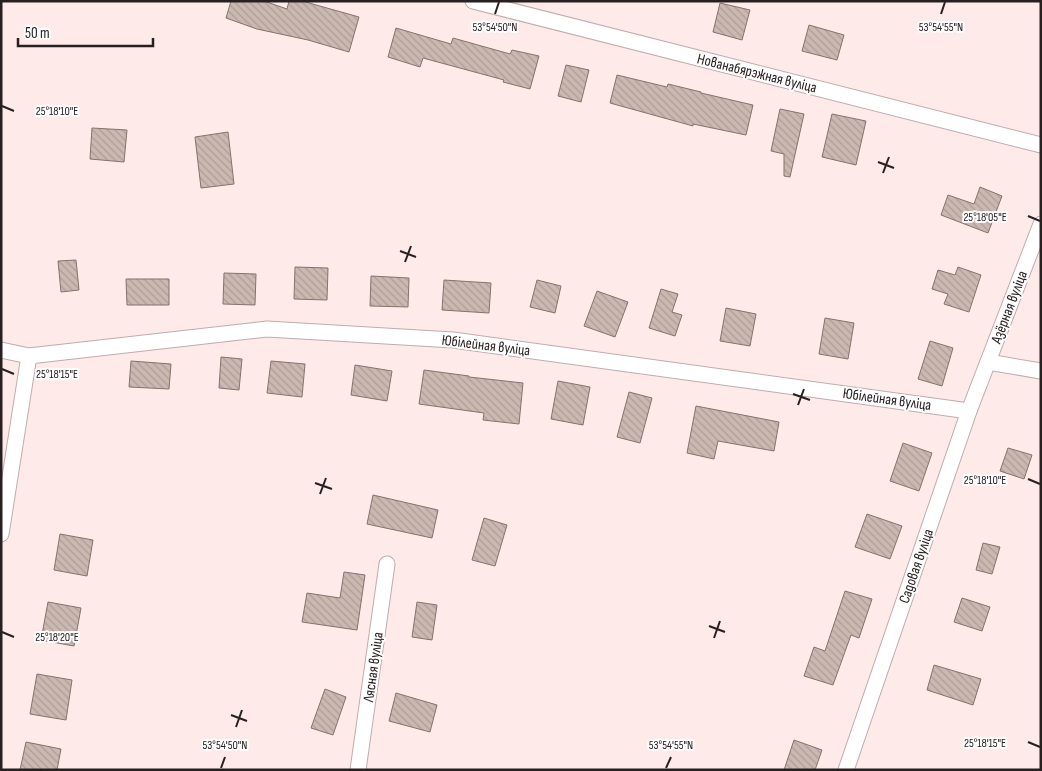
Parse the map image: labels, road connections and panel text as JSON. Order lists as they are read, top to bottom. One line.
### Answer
{"streets":{"street":["Нованабярэжная вуліца","Азёрная вуліца","Юбілейная вуліца","Садовая вуліца","Лясная вуліца"]},"crossings":[["Азёрная вуліца","Садовая вуліца"],["Юбілейная вуліца","Садовая вуліца"]],"scale_bar":"50 m","coordinates":["53°54'50\"N","53°54'55\"N","25°18'10\"E","25°18'05\"E","25°18'15\"E","25°18'20\"E"]}
